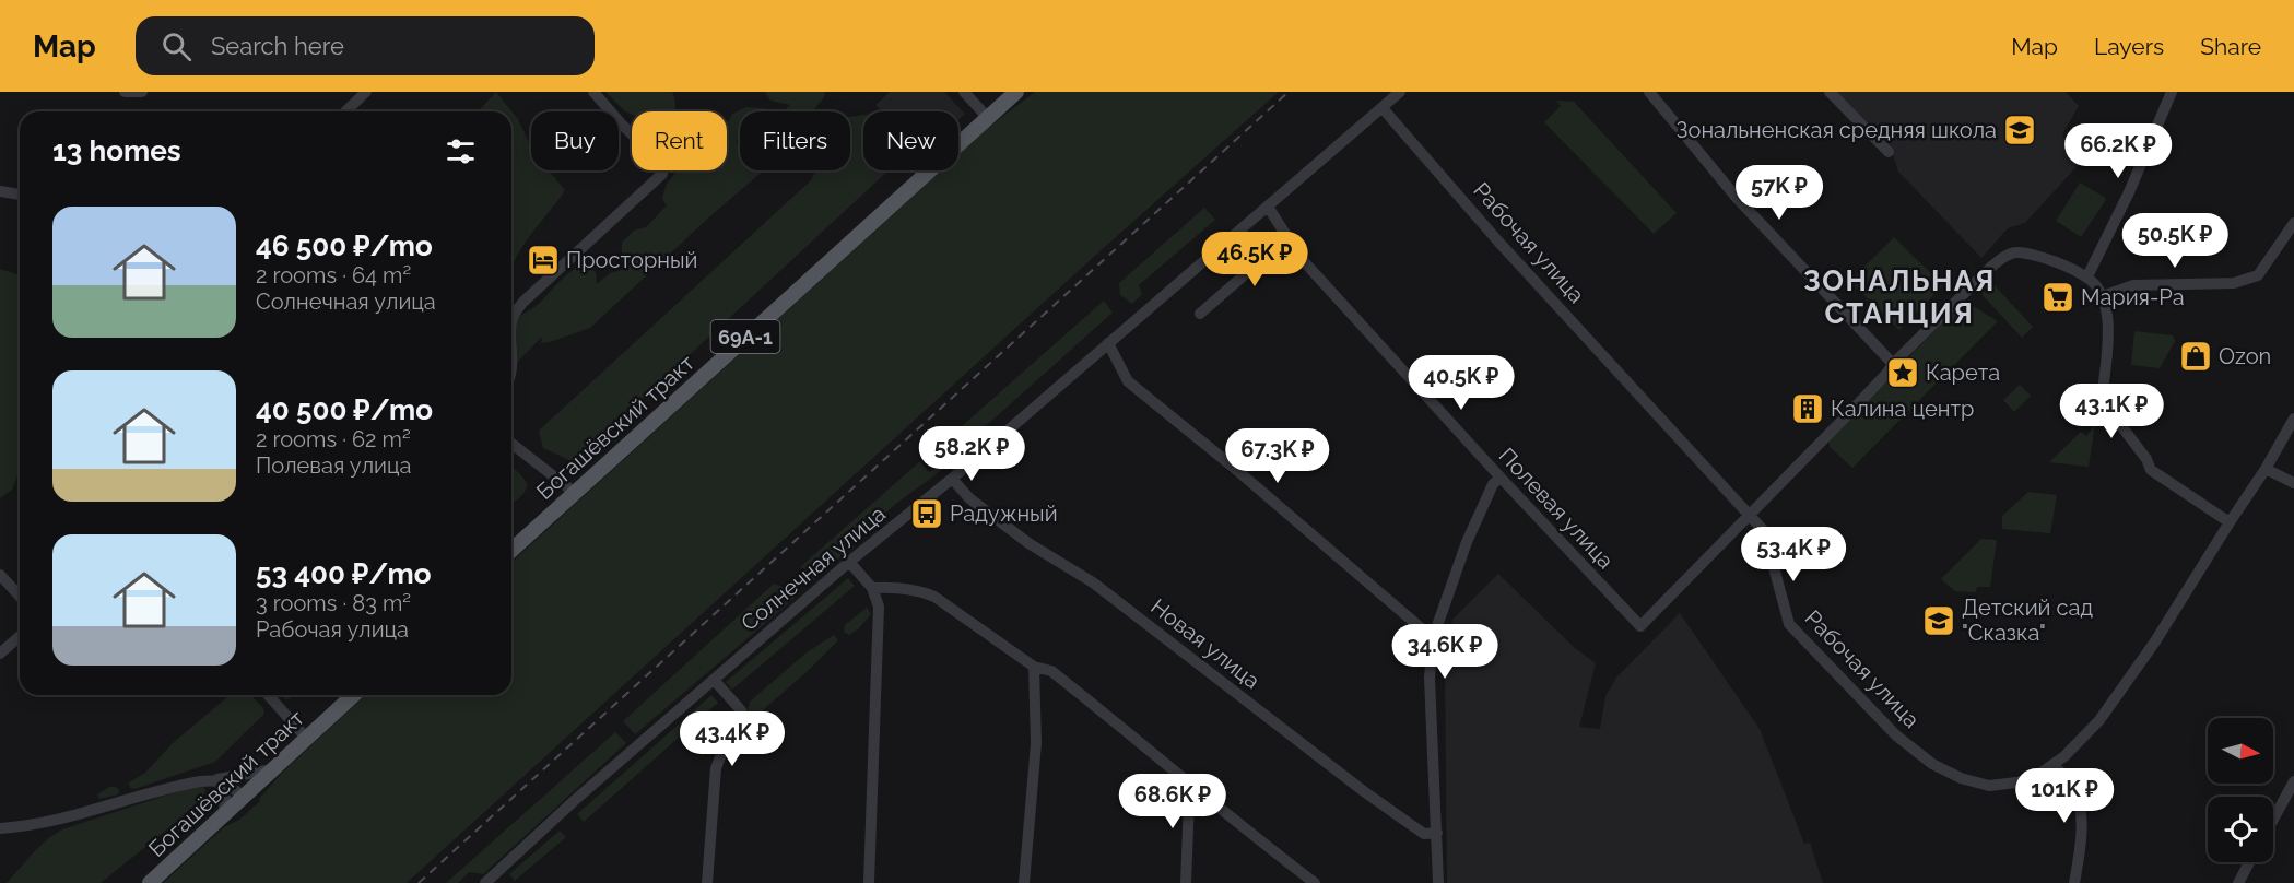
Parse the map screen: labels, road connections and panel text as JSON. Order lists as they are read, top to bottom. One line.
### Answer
{"streets":{"main road":["69А-1","Богашёвский тракт"],"street":["Рабочая улица","Полевая улица","Солнечная улица","Новая улица"]},"crossings":[["Рабочая улица","Полевая улица"],["Рабочая улица","Солнечная улица"],["Полевая улица","Солнечная улица"],["Солнечная улица","Новая улица"]],"districts":["ЗОНАЛЬНАЯ СТАНЦИЯ"],"places":{"school or university":["Зональненская средняя школа","Детский сад \"Сказка\""],"hotel":["Просторный"],"supermarket":["Мария-Ра"],"shop":["Ozon"],"place":["Карета"],"building":["Калина центр"],"bus stop":["Радужный"]},"north":"right","page":{"header":"Map","search":"Search here","nav":["Map","Layers","Share"],"chip":["Buy","Rent","Filters","New"],"heading":"13 homes","price":["66.2K ₽","57K ₽","50.5K ₽","46.5K ₽","40.5K ₽","43.1K ₽","58.2K ₽","67.3K ₽","53.4K ₽","34.6K ₽","43.4K ₽","101K ₽","68.6K ₽"],"list":[{"name":"46 500 ₽/mo","note":"2 rooms · 64 m² · Солнечная улица"},{"name":"40 500 ₽/mo","note":"2 rooms · 62 m² · Полевая улица"},{"name":"53 400 ₽/mo","note":"3 rooms · 83 m² · Рабочая улица"}]}}
